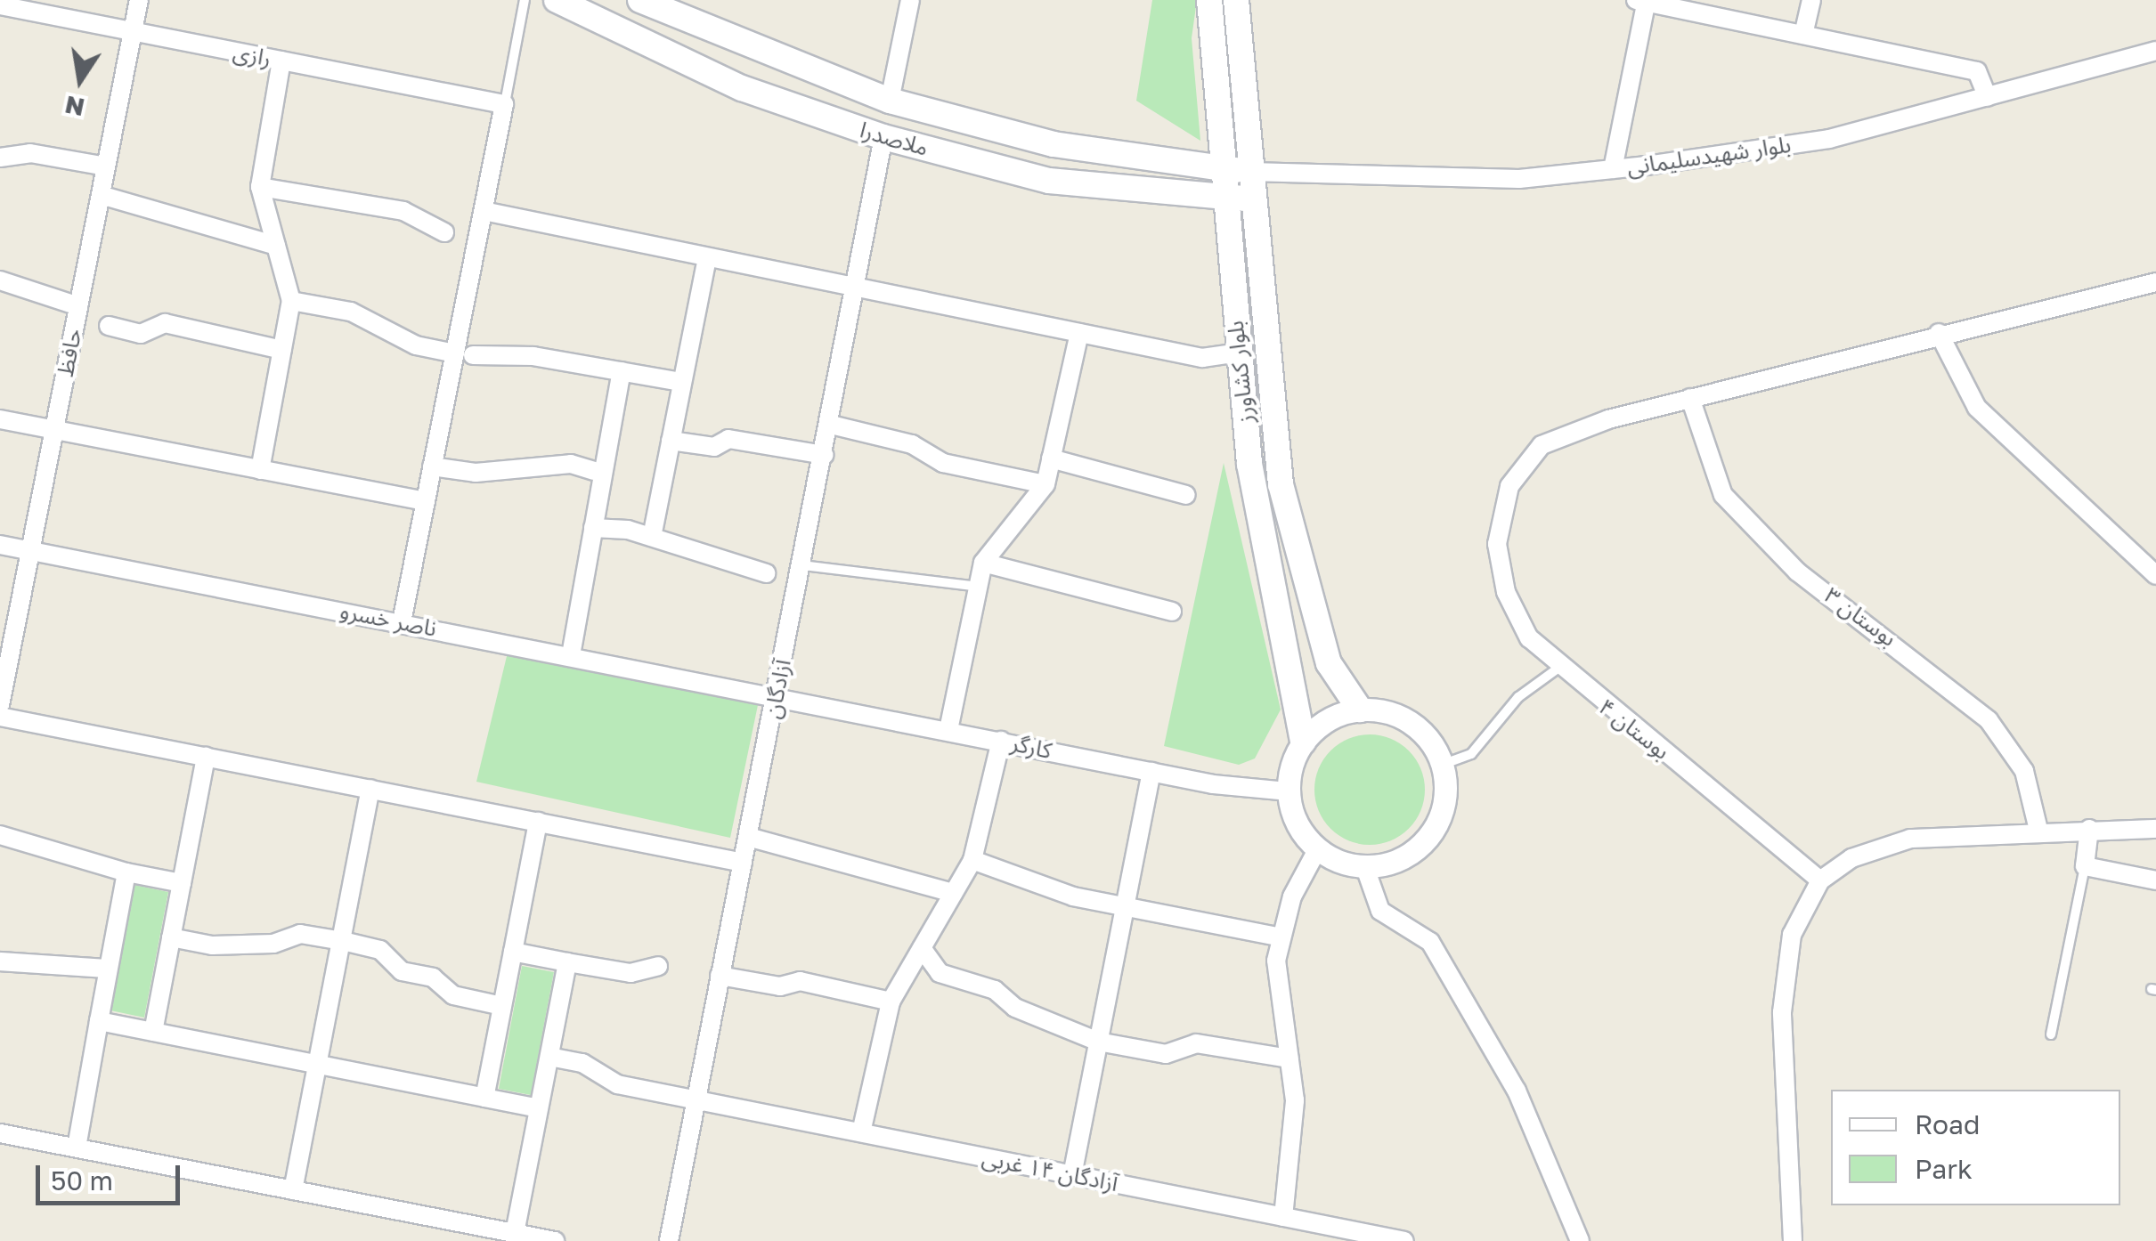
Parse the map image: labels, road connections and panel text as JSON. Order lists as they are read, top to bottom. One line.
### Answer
{"streets":{"main road":["ملاصدرا","بلوار کشاورز"],"street":["رازی","بلوار شهیدسلیمانی","حافظ","بوستان ۳","ناصر خسرو","آزادگان","بوستان ۴","کارگر","آزادگان ۱۴ غربی"]},"crossings":[["رازی","حافظ"],["ملاصدرا","بلوار شهیدسلیمانی"],["ملاصدرا","بلوار کشاورز"],["ملاصدرا","آزادگان"],["بلوار شهیدسلیمانی","بلوار کشاورز"],["حافظ","ناصر خسرو"],["بلوار کشاورز","کارگر"],["بوستان ۳","بوستان ۴"],["ناصر خسرو","آزادگان"],["ناصر خسرو","کارگر"],["آزادگان","کارگر"],["آزادگان","آزادگان ۱۴ غربی"]],"legend":["Road","Park"],"scale_bar":"50 m","north":"bottom"}
